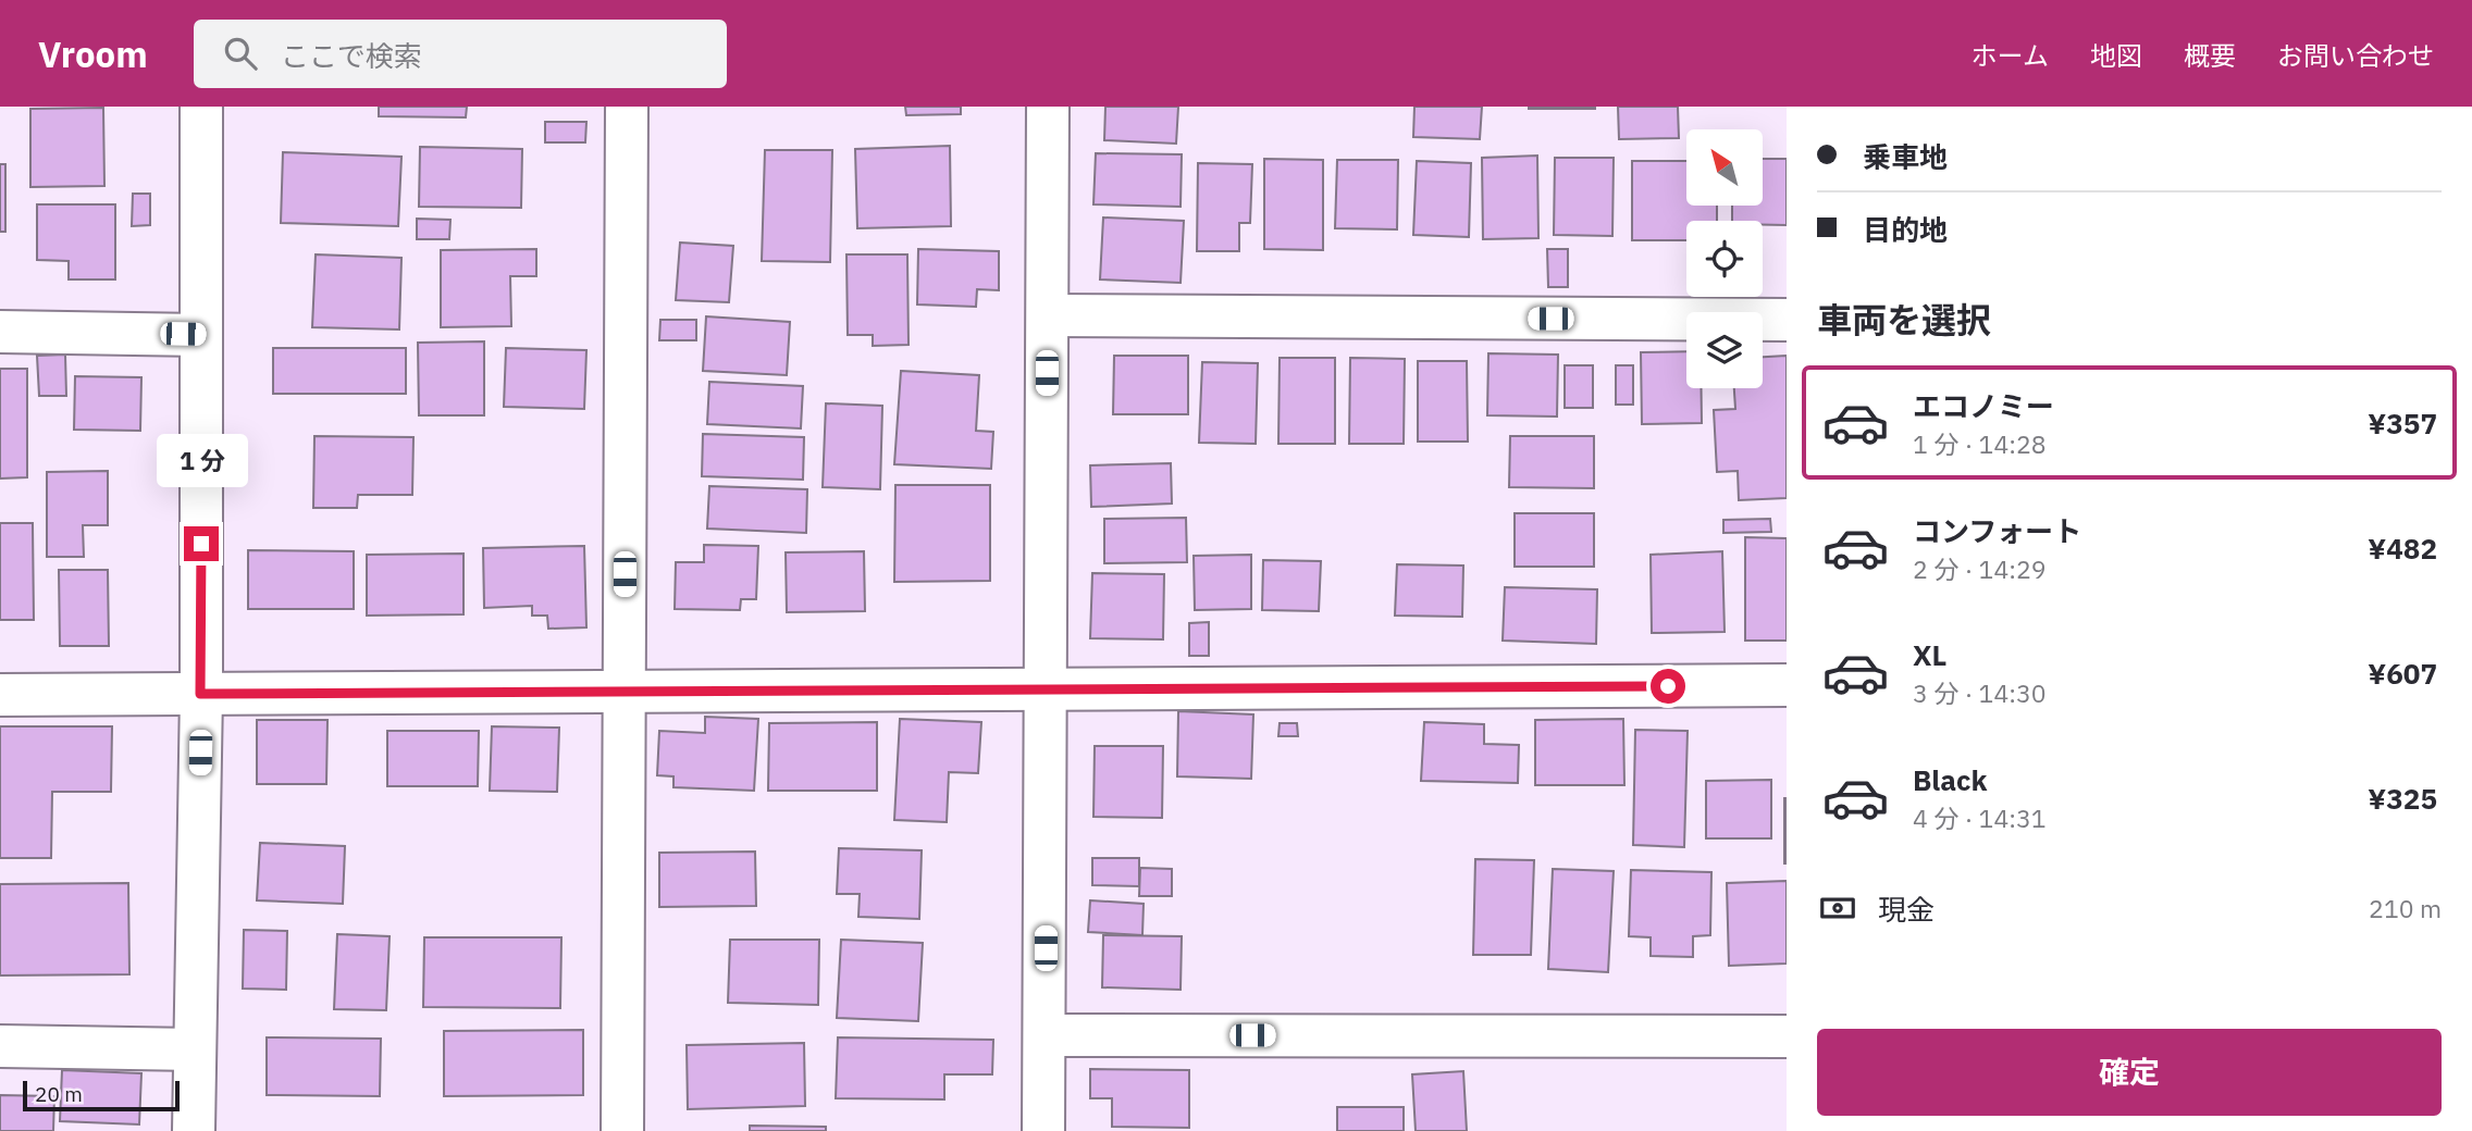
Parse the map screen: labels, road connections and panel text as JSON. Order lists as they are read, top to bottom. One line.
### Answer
{"scale_bar":"20 m","north":"top left","page":{"header":"Vroom","search":"ここで検索","nav":["ホーム","地図","概要","お問い合わせ"],"banner":["乗車地","目的地"],"heading":"車両を選択","list":[{"name":"エコノミー","note":"1 分 · 14:28","value":"¥357"},{"name":"コンフォート","note":"2 分 · 14:29","value":"¥482"},{"name":"XL","note":"3 分 · 14:30","value":"¥607"},{"name":"Black","note":"4 分 · 14:31","value":"¥325"}],"bubble":"1 分","pay":["現金","210 m"],"buttons":"確定","scale":"20 m"}}
